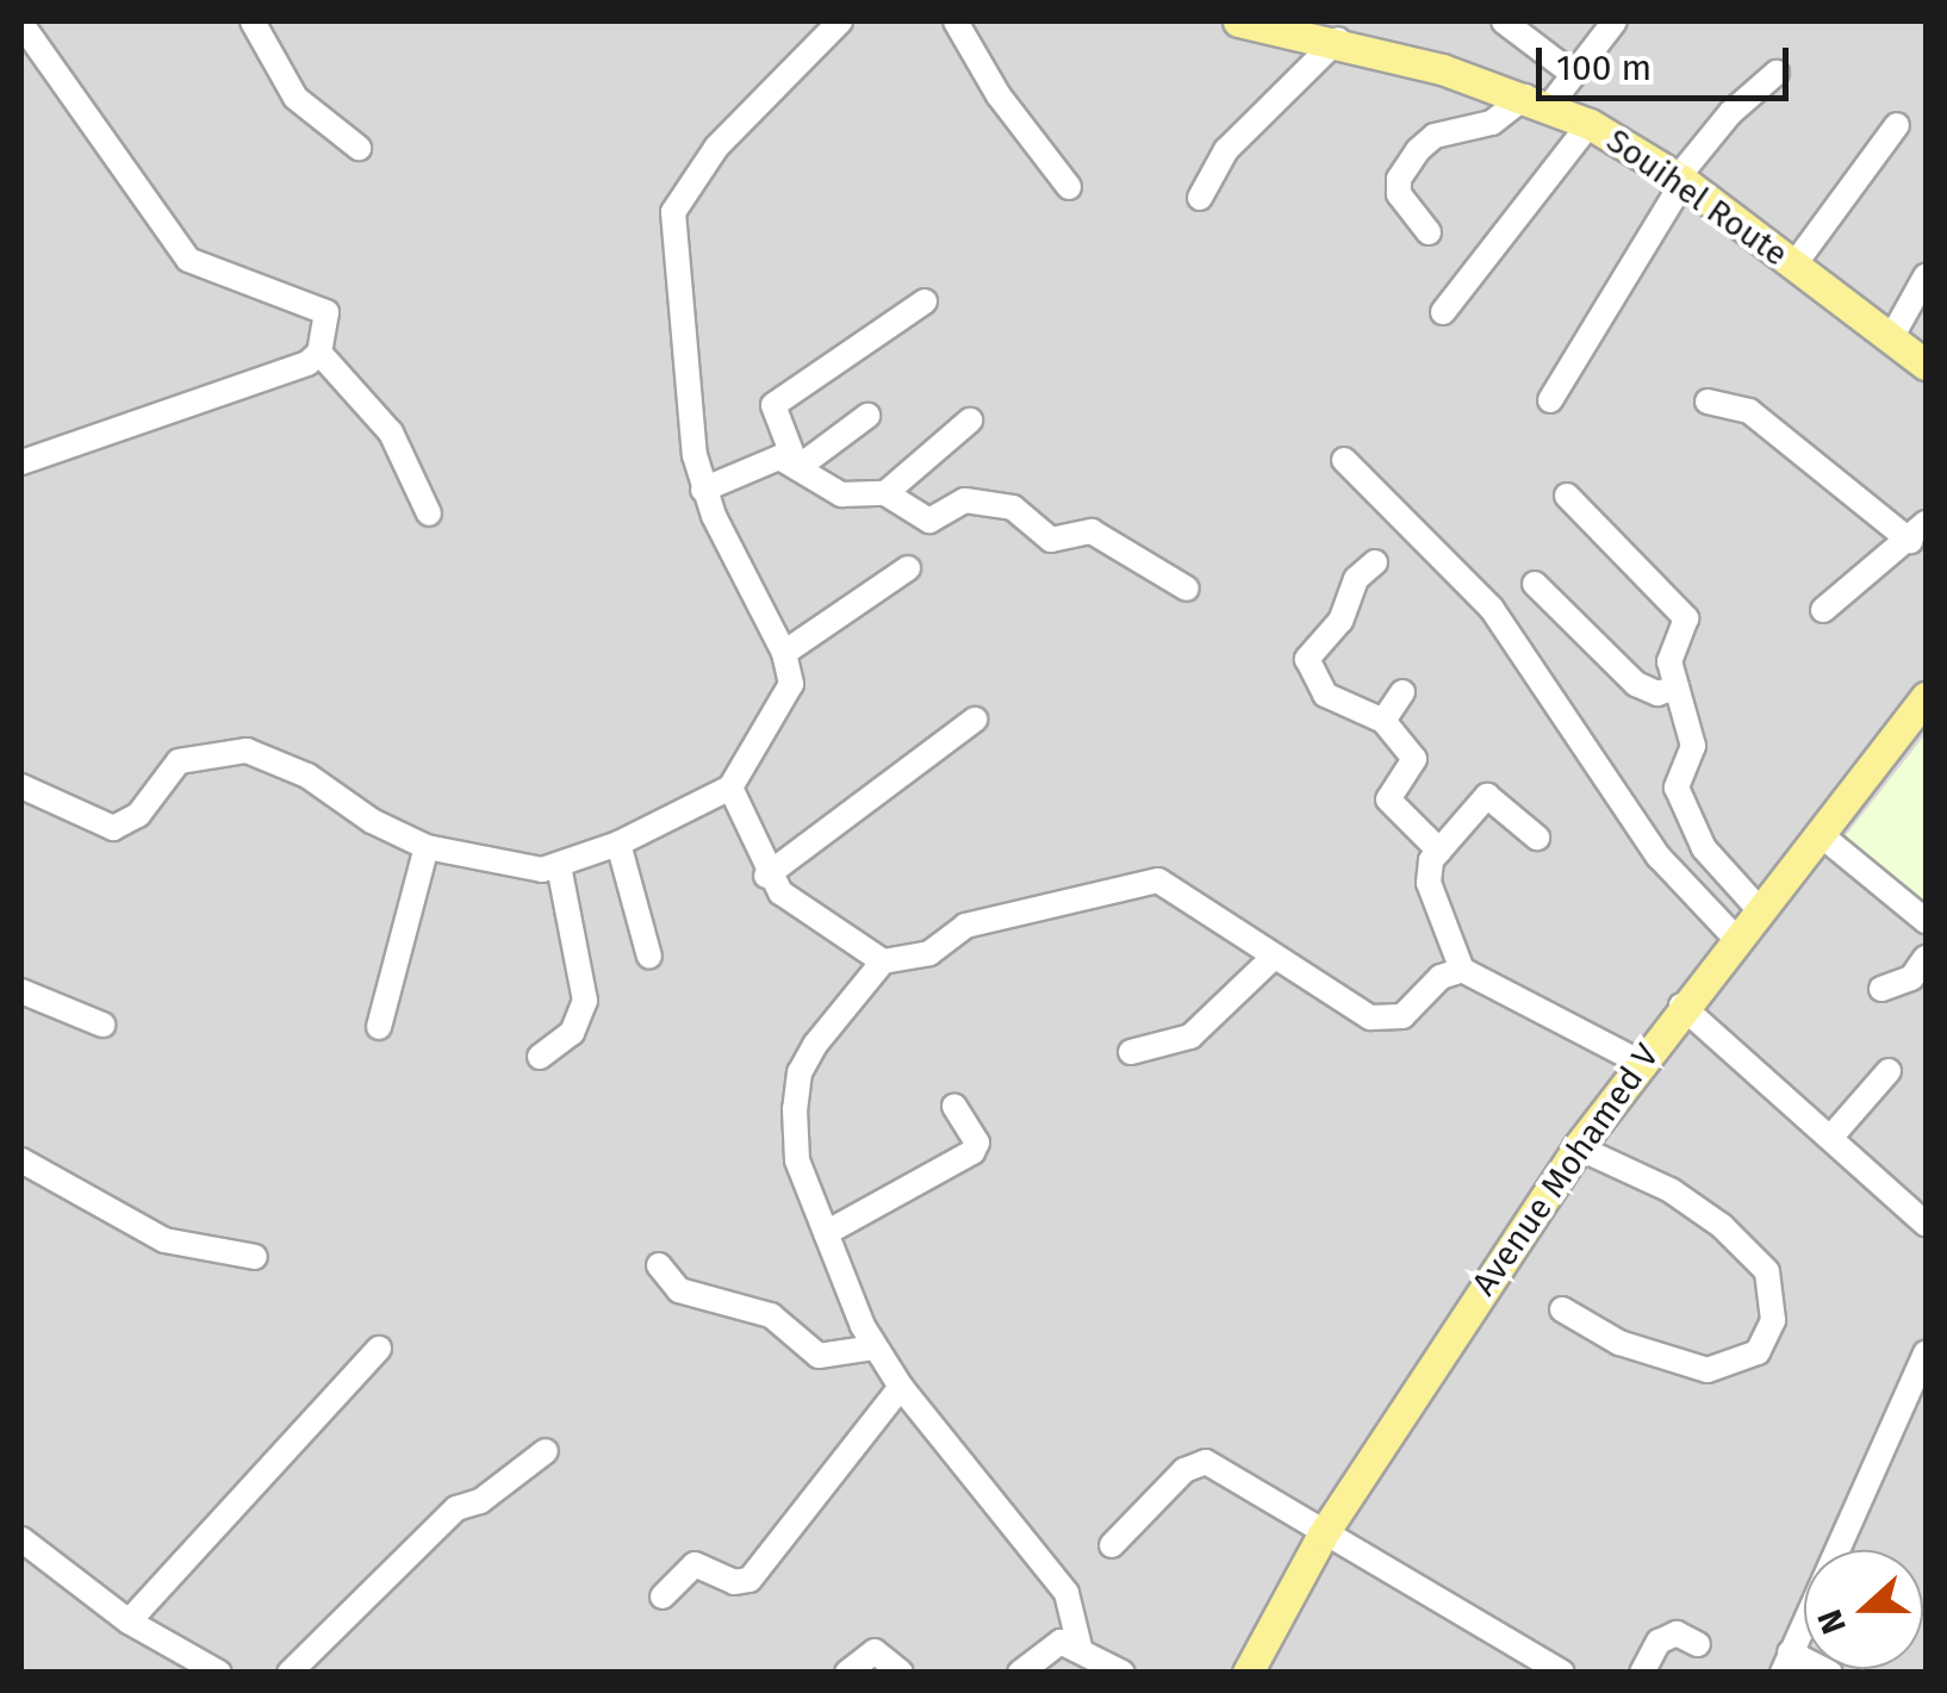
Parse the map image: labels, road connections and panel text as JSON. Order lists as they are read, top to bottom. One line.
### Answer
{"streets":{"main road":["Souihel Route","Avenue Mohamed V"]},"scale_bar":"100 m","north":"left"}
